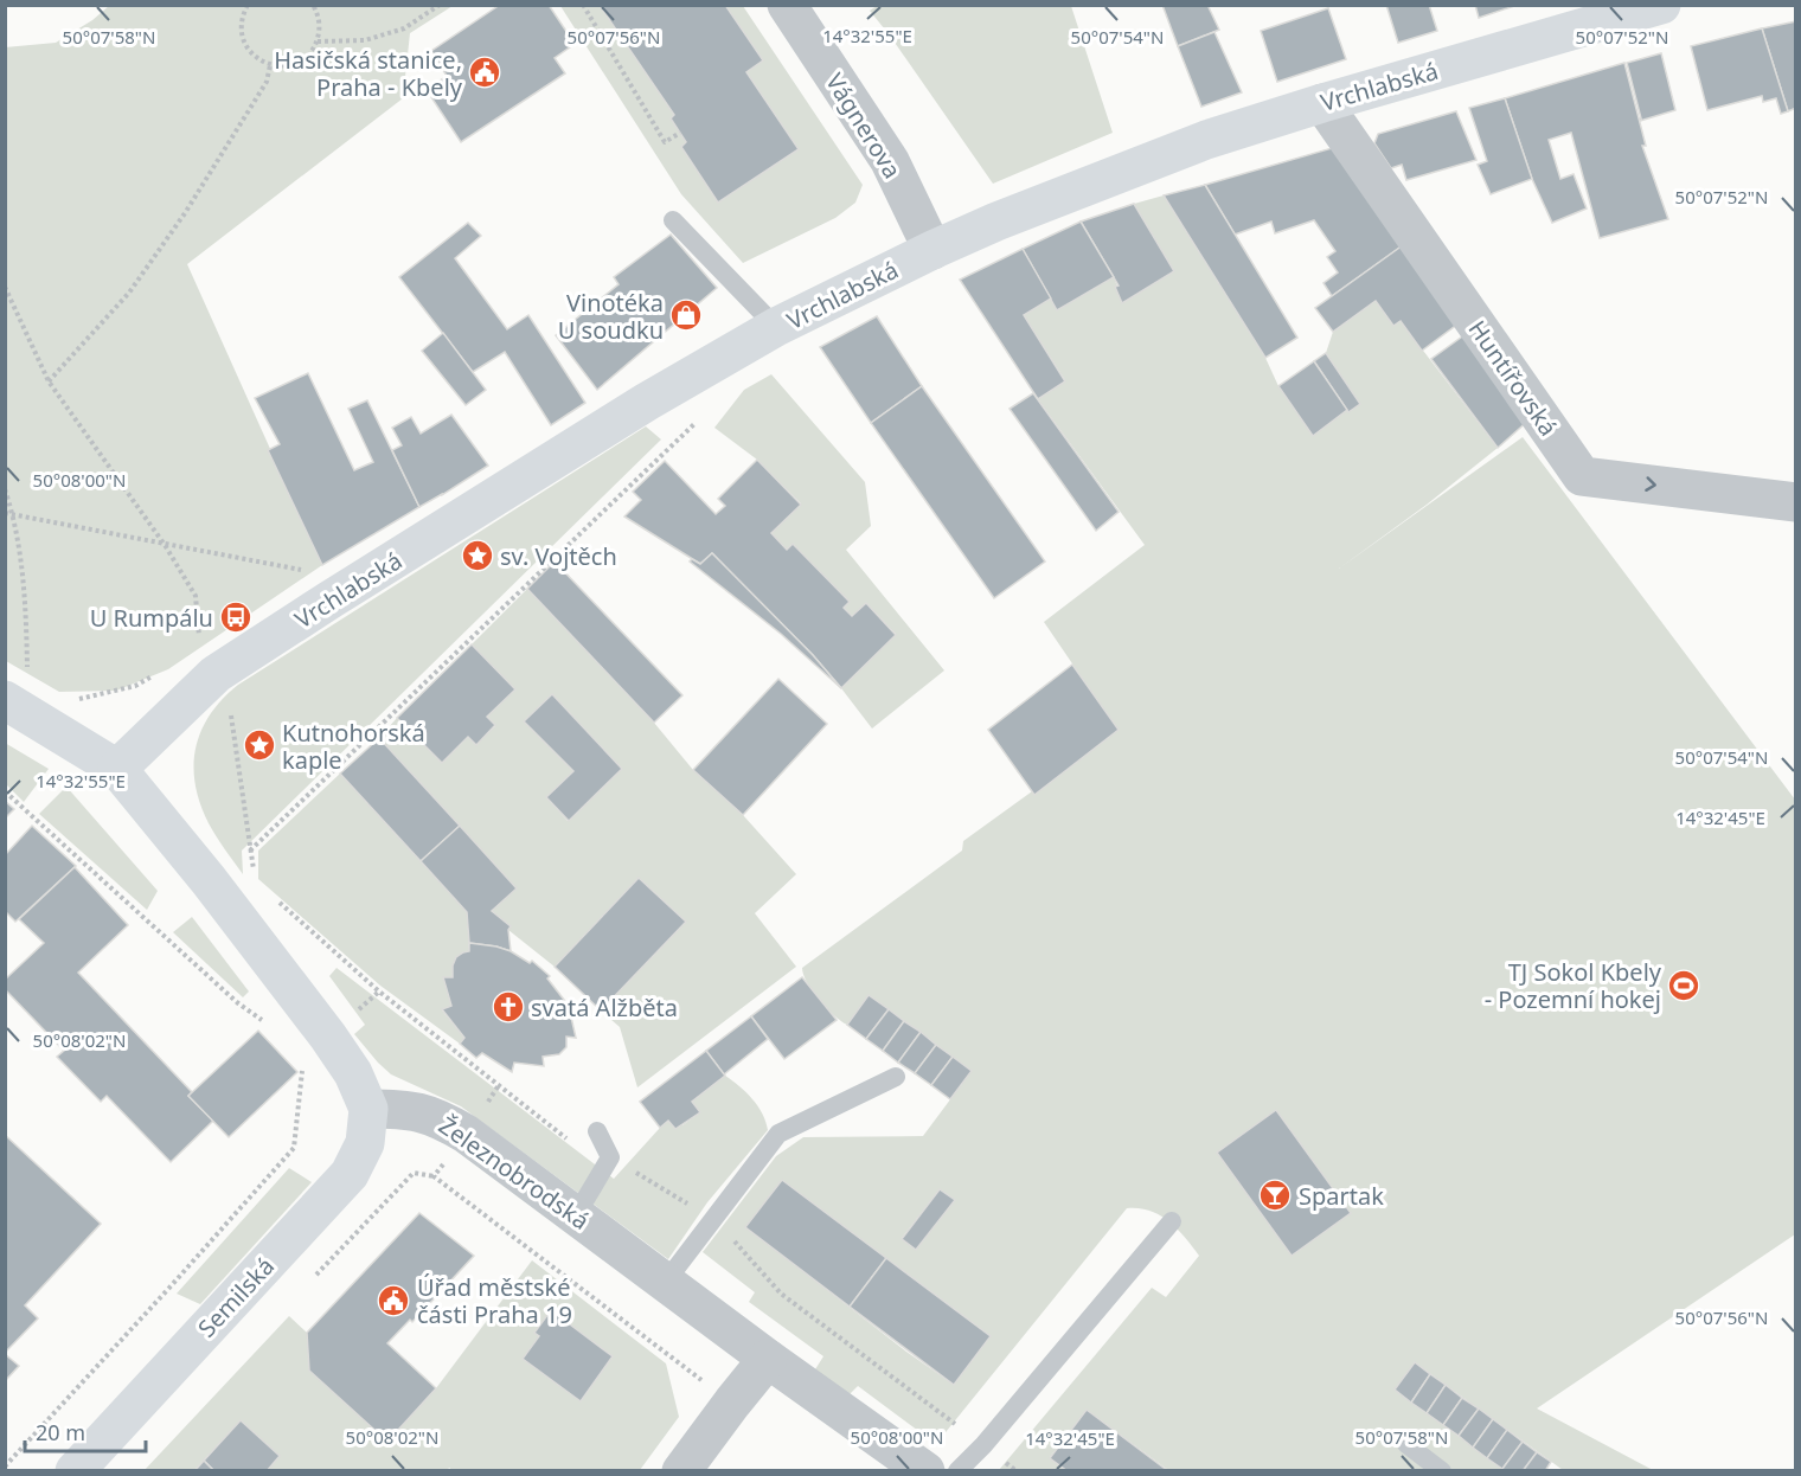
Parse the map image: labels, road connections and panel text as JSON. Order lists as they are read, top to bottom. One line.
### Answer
{"streets":{"street":["Vrchlabská","Vágnerova","Huntířovská","Železnobrodská","Semilská"]},"crossings":[["Vrchlabská","Vágnerova"],["Vrchlabská","Huntířovská"],["Železnobrodská","Semilská"]],"one_way":["Huntířovská"],"places":{"public building":["Hasičská stanice, Praha - Kbely","Úřad městské části Praha 19"],"shop":["Vinotéka U soudku"],"place":["sv. Vojtěch","Kutnohorská kaple"],"bus stop":["U Rumpálu"],"sports":["TJ Sokol Kbely - Pozemní hokej"],"church":["svatá Alžběta"],"bar":["Spartak"]},"scale_bar":"20 m","coordinates":["14°32'55\"E","50°07'58\"N","50°07'56\"N","50°07'54\"N","50°07'52\"N","50°08'00\"N","14°32'45\"E","50°08'02\"N"]}
